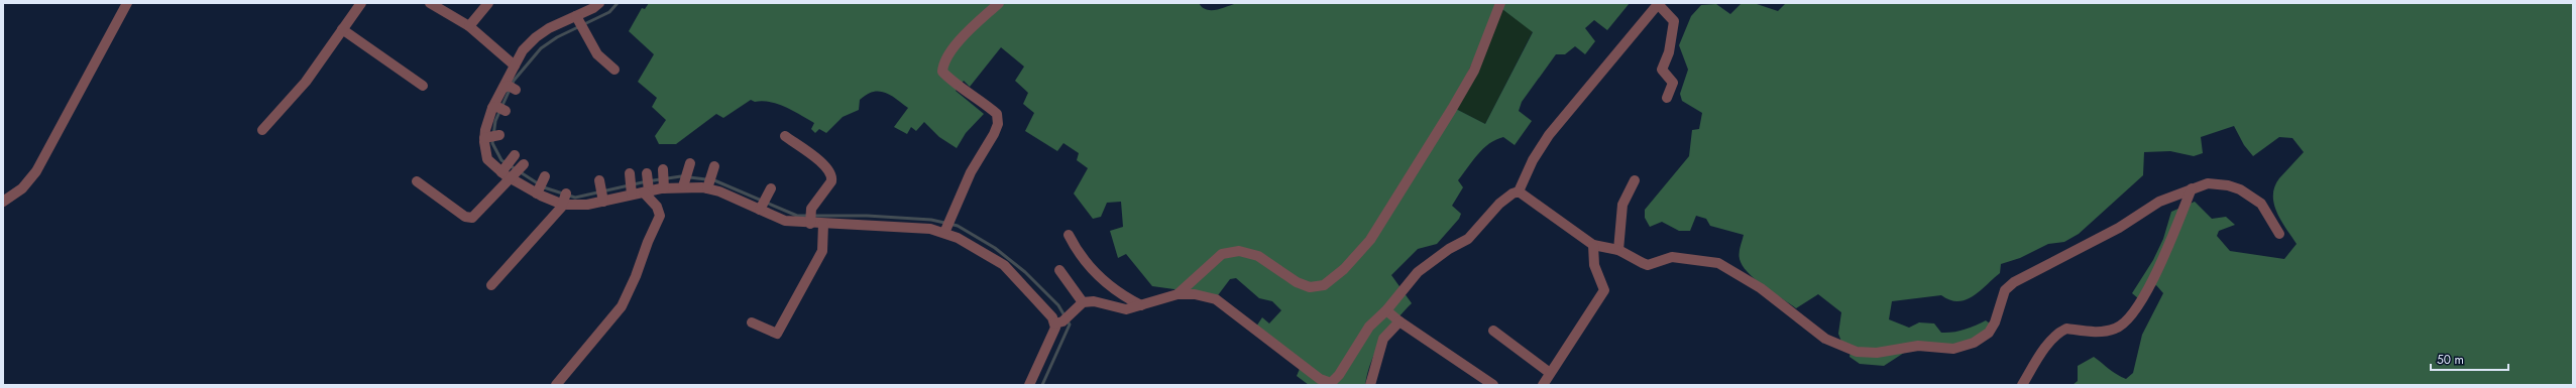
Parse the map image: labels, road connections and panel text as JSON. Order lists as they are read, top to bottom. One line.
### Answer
{"scale_bar":"50 m"}
